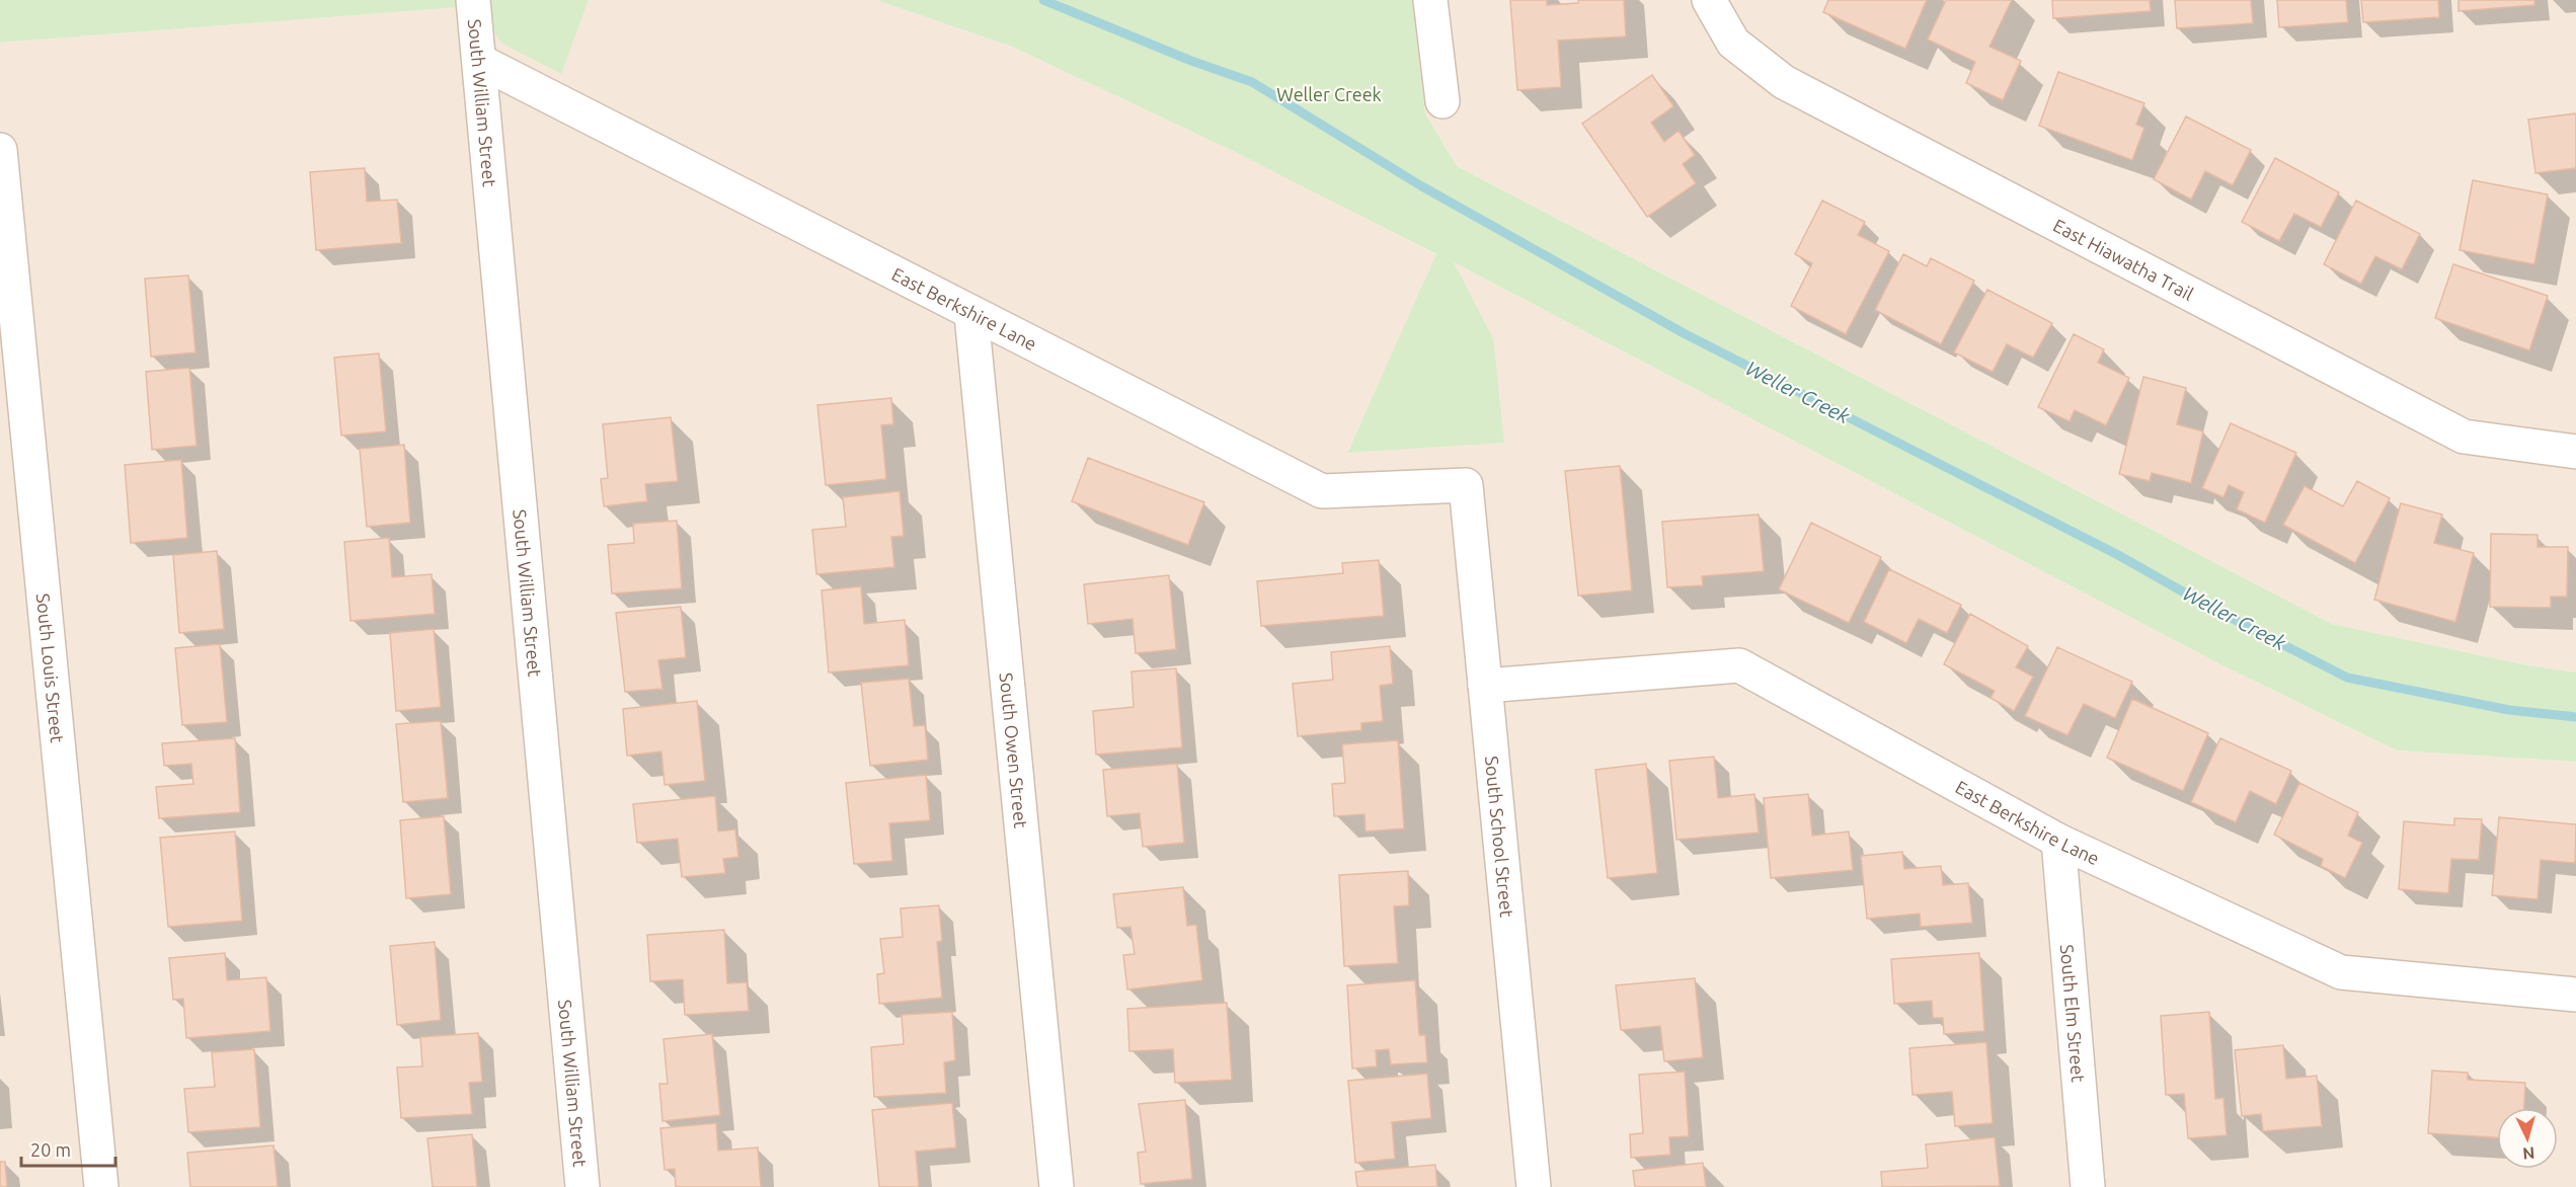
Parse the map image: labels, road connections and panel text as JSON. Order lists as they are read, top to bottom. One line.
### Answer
{"streets":{"street":["South William Street","East Hiawatha Trail","East Berkshire Lane","South Louis Street","South Owen Street","South School Street","South Elm Street"]},"crossings":[["South William Street","East Berkshire Lane"],["East Berkshire Lane","South Owen Street"],["East Berkshire Lane","South School Street"],["East Berkshire Lane","South Elm Street"]],"water":["Weller Creek"],"parks":["Weller Creek"],"scale_bar":"20 m","north":"bottom"}
